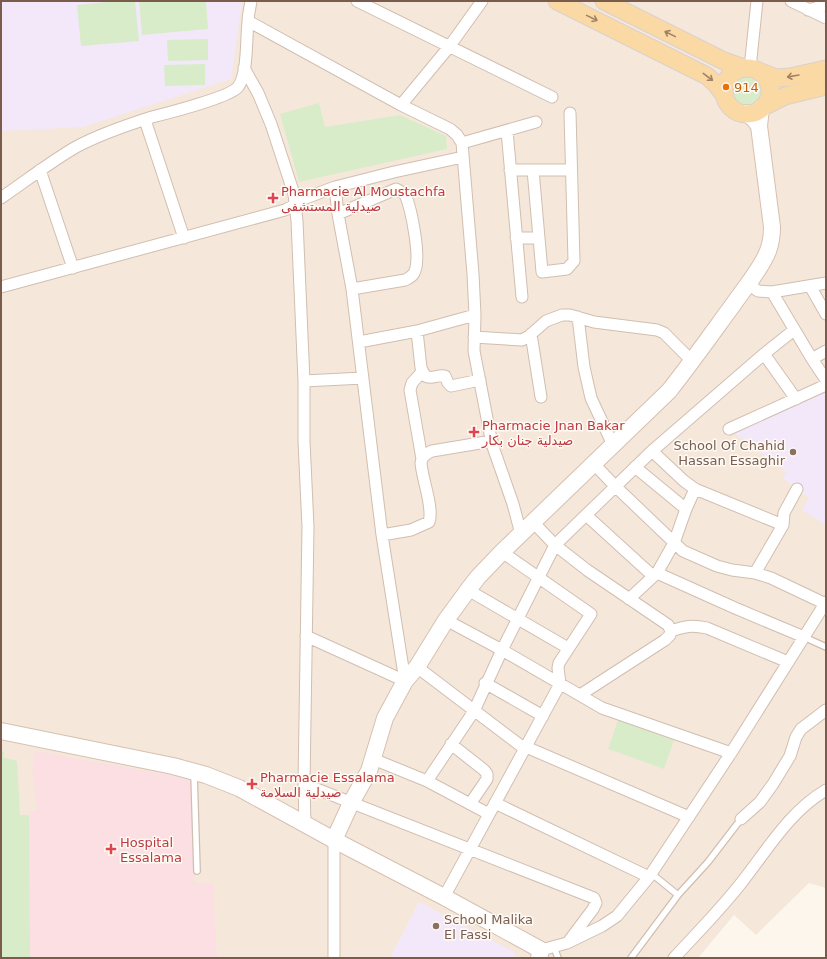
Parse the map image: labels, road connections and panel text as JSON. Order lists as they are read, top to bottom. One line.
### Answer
{"places":{"other":["914","School Of Chahid Hassan Essaghir","School Malika El Fassi"],"health":["Pharmacie Al Moustachfa صيدلية المستشفى","Pharmacie Jnan Bakar صيدلية جنان بكار","Pharmacie Essalama صيدلية السلامة","Hospital Essalama"]}}
